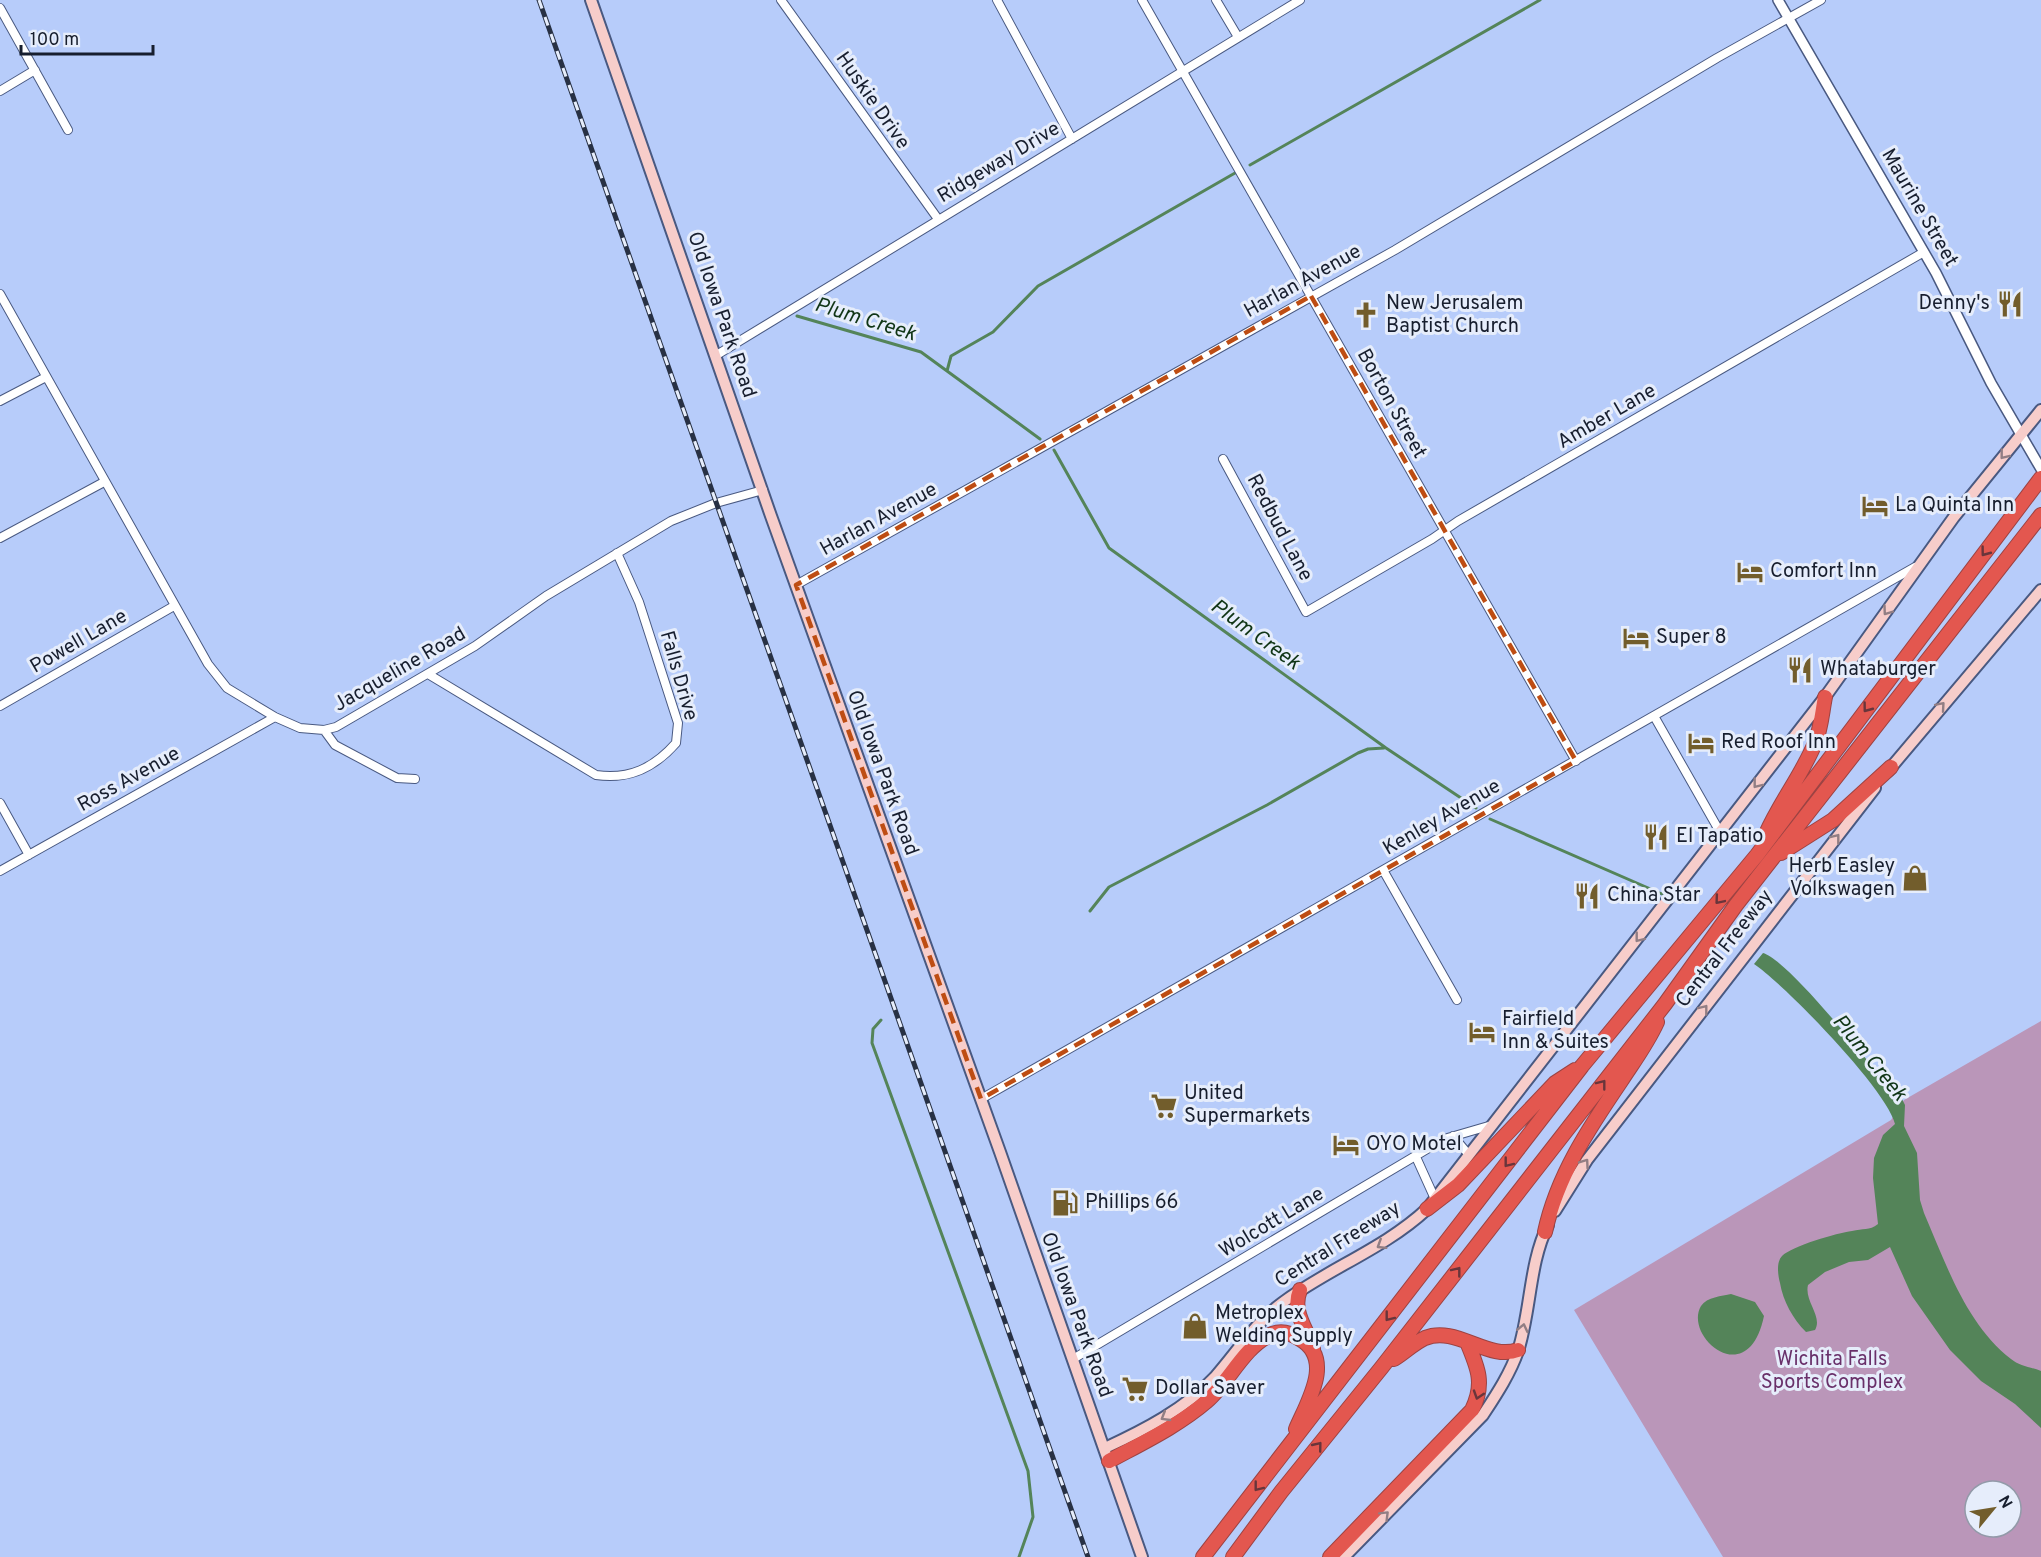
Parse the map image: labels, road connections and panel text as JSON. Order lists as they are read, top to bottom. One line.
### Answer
{"streets":{"highway":["Central Freeway"],"main road":["Old Iowa Park Road"],"street":["Huskie Drive","Ridgeway Drive","Maurine Street","Harlan Avenue","Borton Street","Amber Lane","Redbud Lane","Powell Lane","Jacqueline Road","Falls Drive","Ross Avenue","Kenley Avenue","Wolcott Lane"]},"crossings":[["Huskie Drive","Ridgeway Drive"],["Ridgeway Drive","Old Iowa Park Road"],["Ridgeway Drive","Borton Street"],["Maurine Street","Harlan Avenue"],["Maurine Street","Amber Lane"],["Maurine Street","Central Freeway"],["Harlan Avenue","Old Iowa Park Road"],["Harlan Avenue","Borton Street"],["Old Iowa Park Road","Jacqueline Road"],["Old Iowa Park Road","Kenley Avenue"],["Old Iowa Park Road","Central Freeway"],["Old Iowa Park Road","Wolcott Lane"],["Borton Street","Amber Lane"],["Borton Street","Kenley Avenue"],["Amber Lane","Redbud Lane"],["Powell Lane","Jacqueline Road"],["Jacqueline Road","Falls Drive"],["Jacqueline Road","Ross Avenue"],["Kenley Avenue","Central Freeway"],["Central Freeway","Wolcott Lane"]],"water":["Plum Creek"],"parks":["Wichita Falls Sports Complex"],"places":{"restaurant":["Denny's","Whataburger","El Tapatio","China Star"],"church":["New Jerusalem Baptist Church"],"hotel":["La Quinta Inn","Comfort Inn","Super 8","Red Roof Inn","Fairfield Inn & Suites","OYO Motel"],"shop":["Herb Easley Volkswagen","Metroplex Welding Supply"],"supermarket":["United Supermarkets","Dollar Saver"],"fuel station":["Phillips 66"]},"scale_bar":"100 m","north":"top right"}
